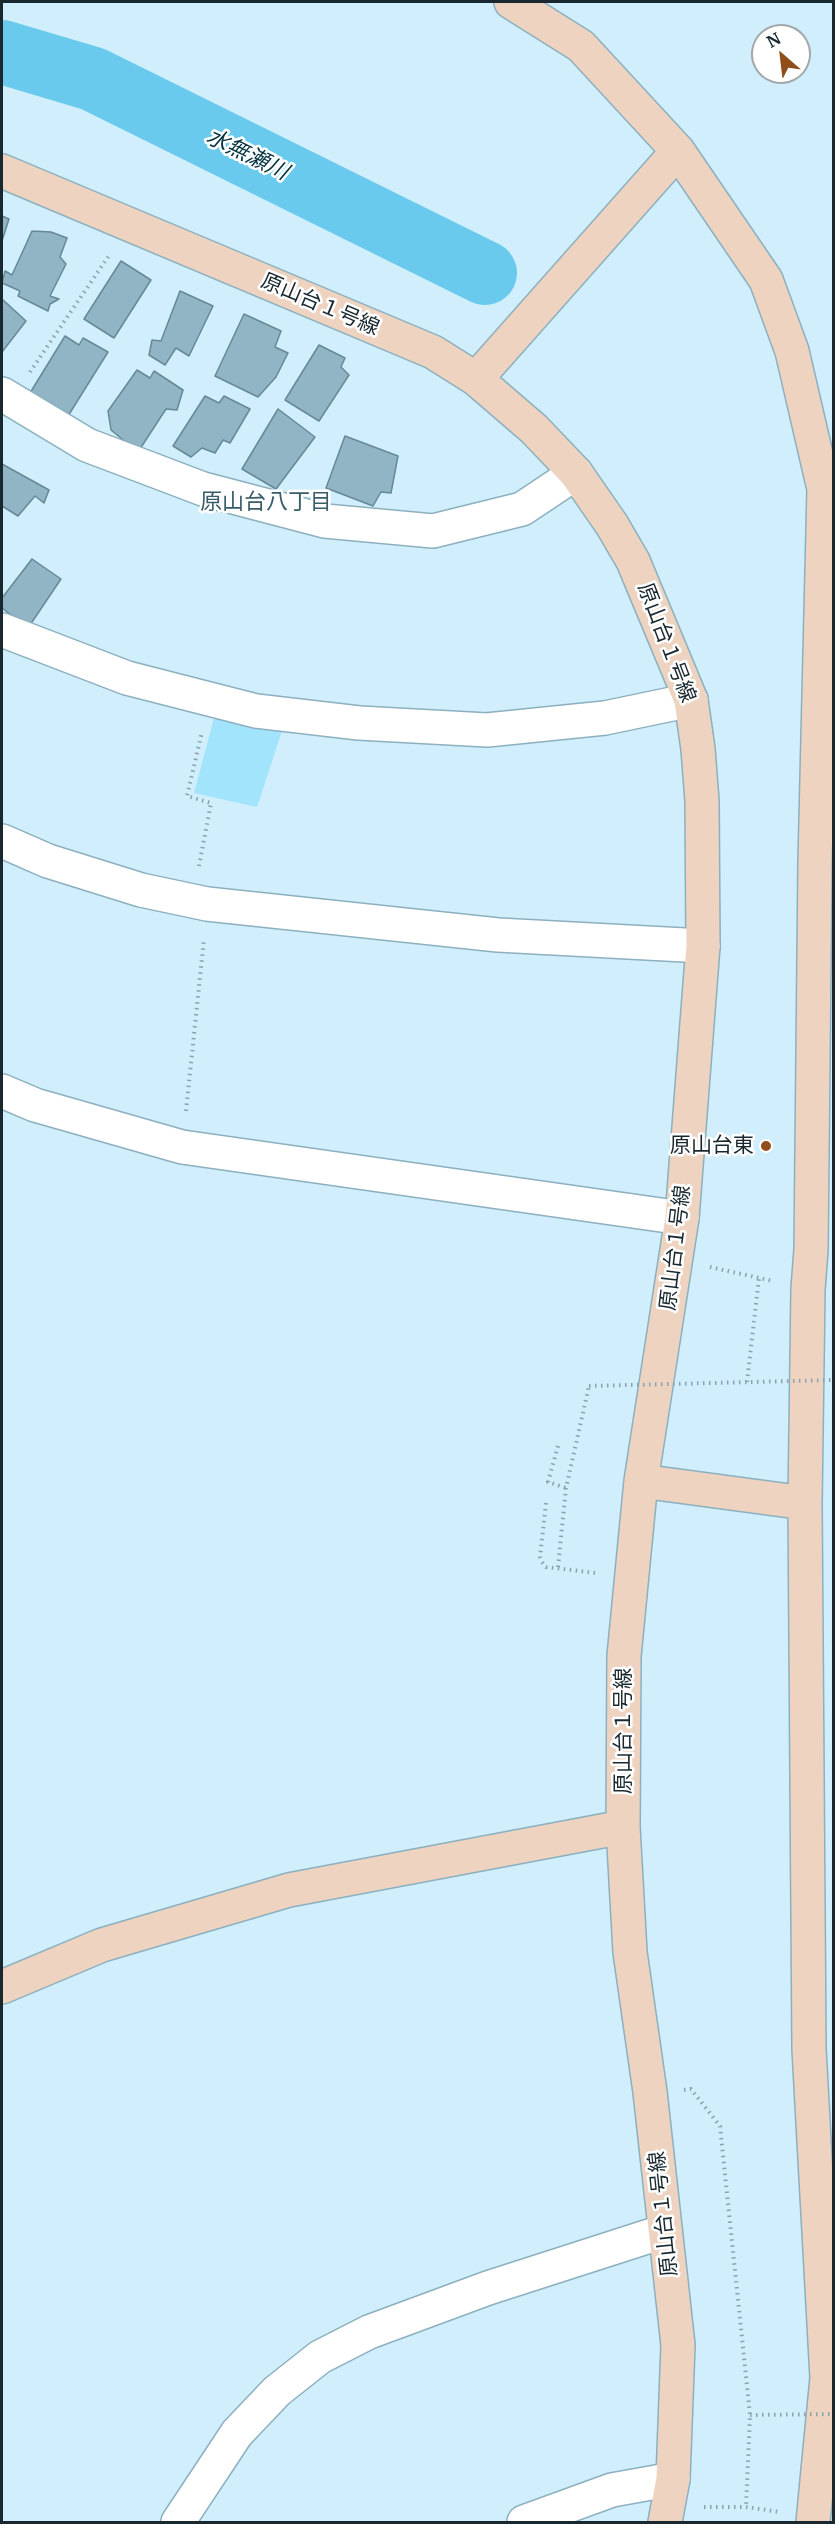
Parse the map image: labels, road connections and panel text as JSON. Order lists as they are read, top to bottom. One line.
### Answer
{"streets":{"street":["原山台１号線"]},"districts":["原山台八丁目"],"water":["水無瀬川"],"places":["原山台東"],"north":"top left"}
